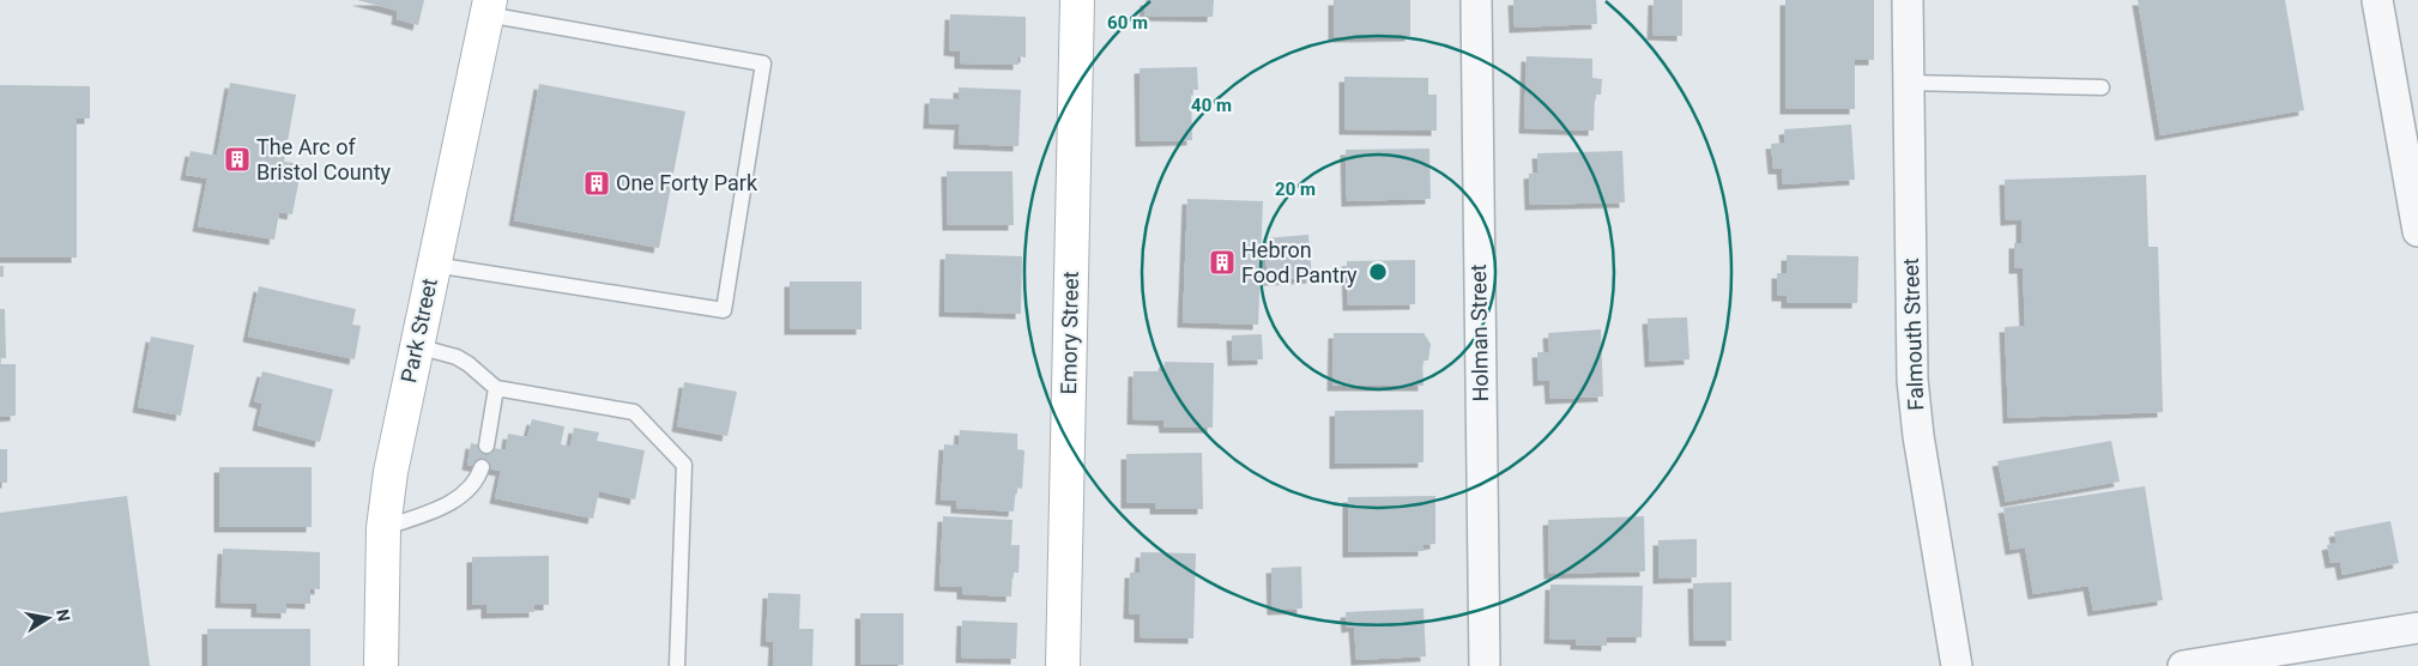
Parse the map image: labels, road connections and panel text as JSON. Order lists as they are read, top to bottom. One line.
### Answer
{"streets":{"main road":["Park Street","Emory Street"],"street":["Holman Street","Falmouth Street"]},"places":{"building":["The Arc of Bristol County","One Forty Park","Hebron Food Pantry"]},"north":"right","rings":["60 m","40 m","20 m"]}
